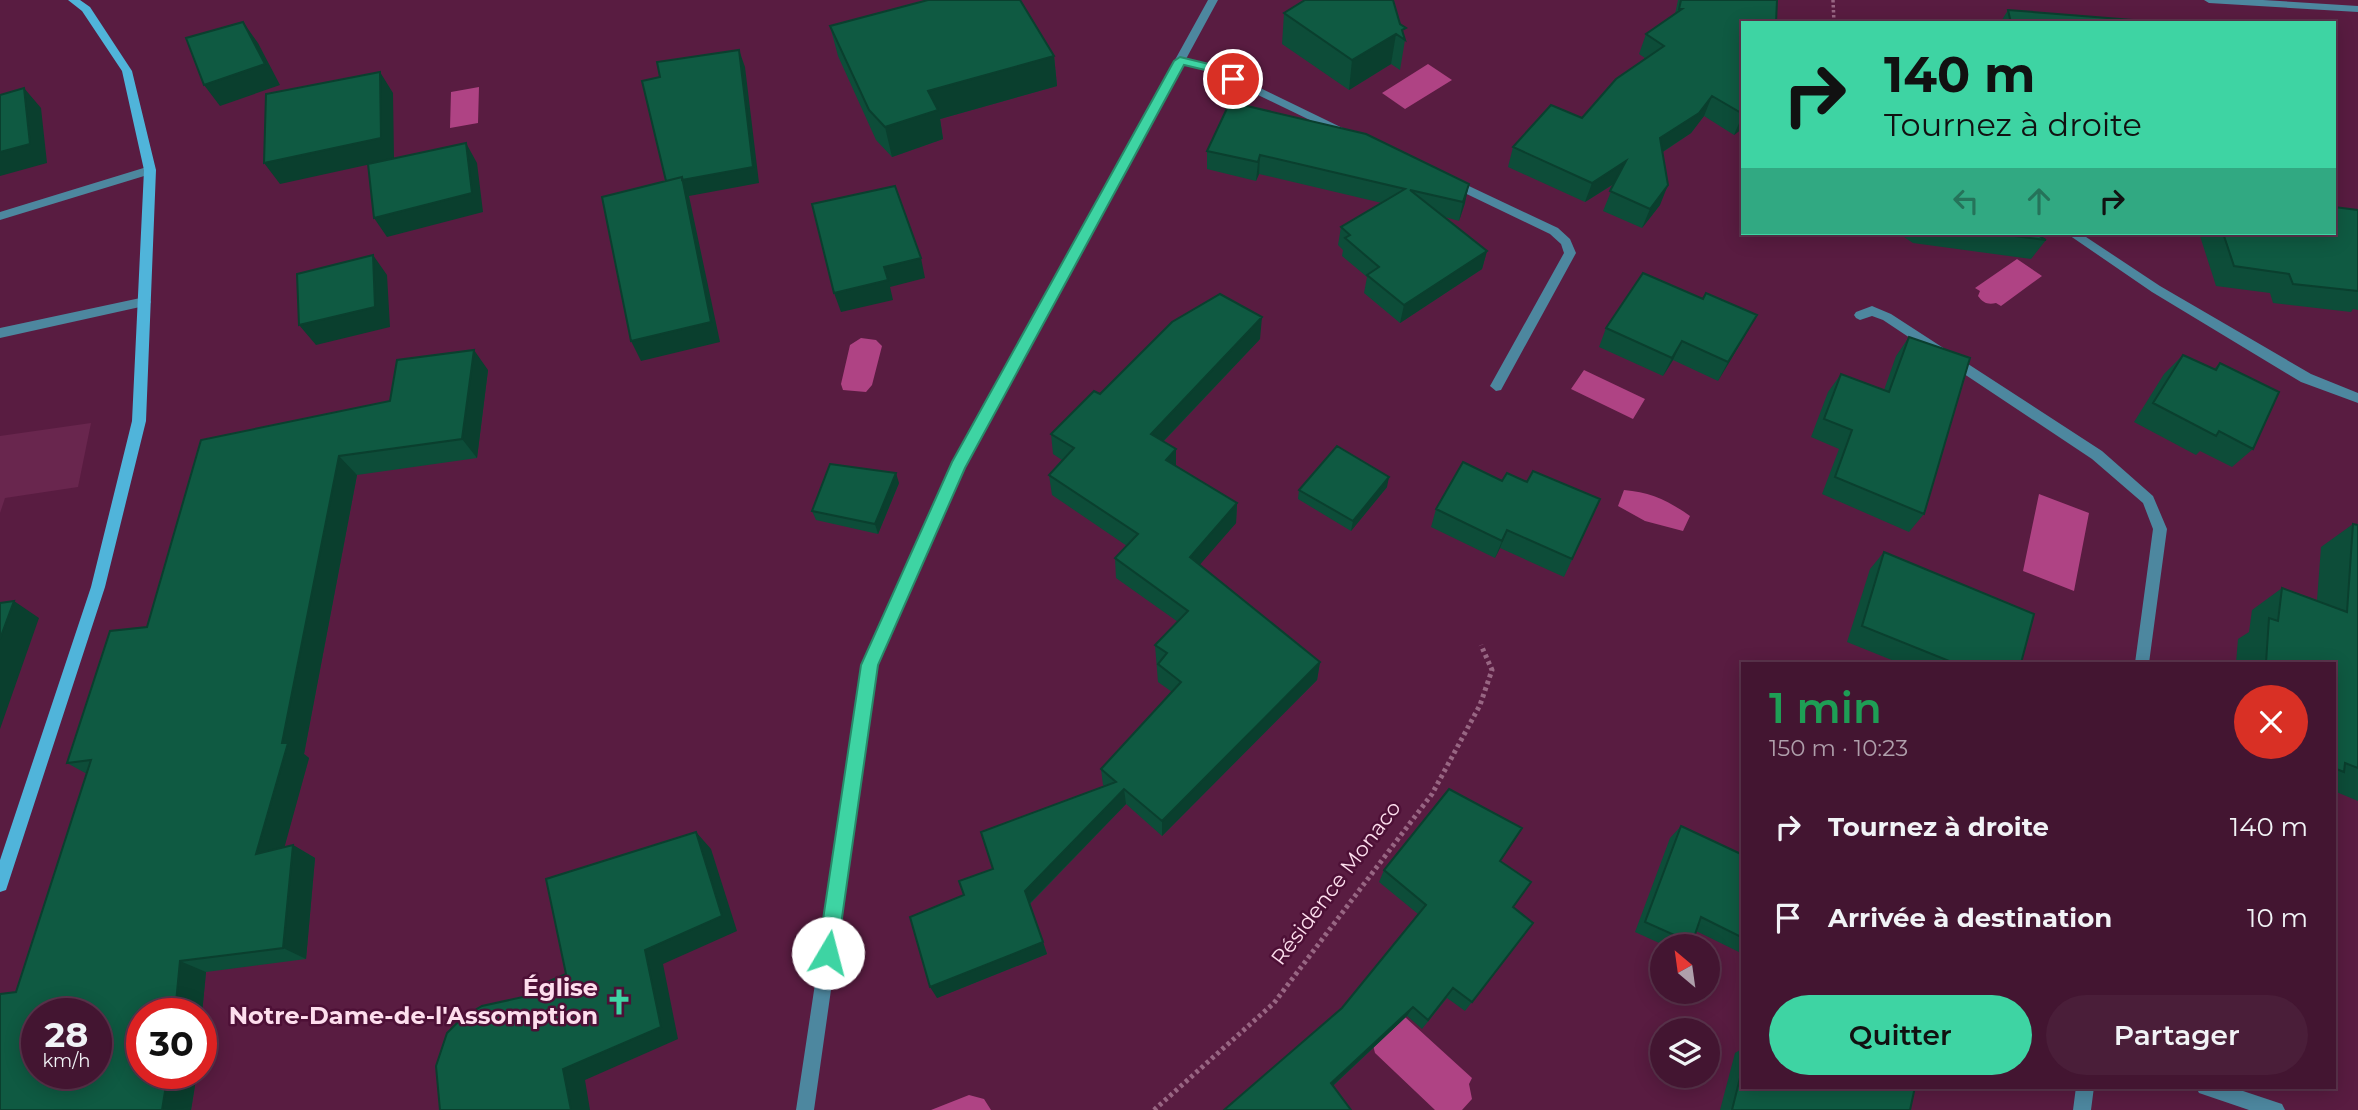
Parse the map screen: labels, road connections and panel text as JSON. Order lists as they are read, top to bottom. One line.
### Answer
{"streets":{"path":["Résidence Monaco"]},"places":{"church":["Église Notre-Dame-de-l'Assomption"]},"north":"top left","page":{"turn":["140 m","Tournez à droite"],"heading":["1 min","150 m · 10:23"],"list":[{"name":"Tournez à droite","value":"140 m"},{"name":"Arrivée à destination","value":"10 m"}],"buttons":["Quitter","Partager"],"speed":"28 km/h","limit":"30"}}
